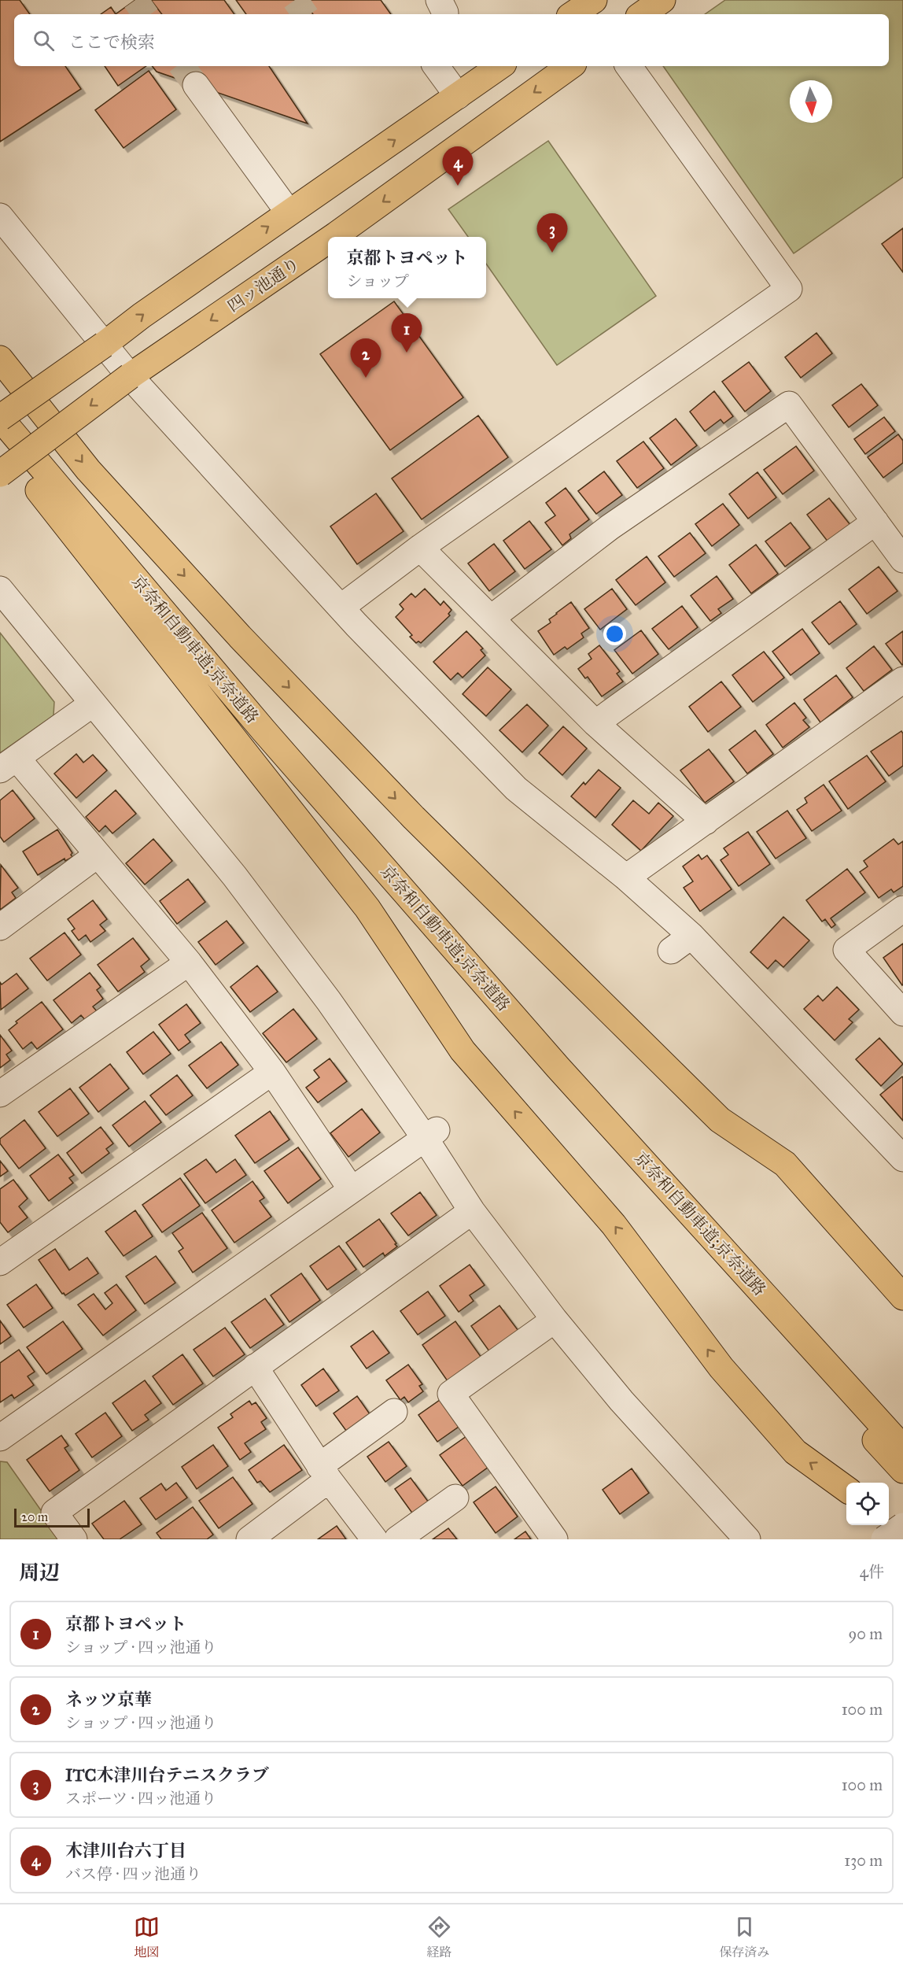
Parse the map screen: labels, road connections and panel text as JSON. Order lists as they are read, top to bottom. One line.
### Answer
{"streets":{"main road":["四ッ池通り","京奈和自動車道;京奈道路"]},"scale_bar":"20 m","north":"bottom","page":{"search":"ここで検索","pins":["4","3","1","2"],"popup":["京都トヨペット","ショップ"],"scale":"20 m","heading":["周辺","4件"],"list":[{"mark":"1","name":"京都トヨペット","note":"ショップ · 四ッ池通り","value":"90 m"},{"mark":"2","name":"ネッツ京華","note":"ショップ · 四ッ池通り","value":"100 m"},{"mark":"3","name":"ITC木津川台テニスクラブ","note":"スポーツ · 四ッ池通り","value":"100 m"},{"mark":"4","name":"木津川台六丁目","note":"バス停 · 四ッ池通り","value":"130 m"}],"nav":["地図","経路","保存済み"]}}
